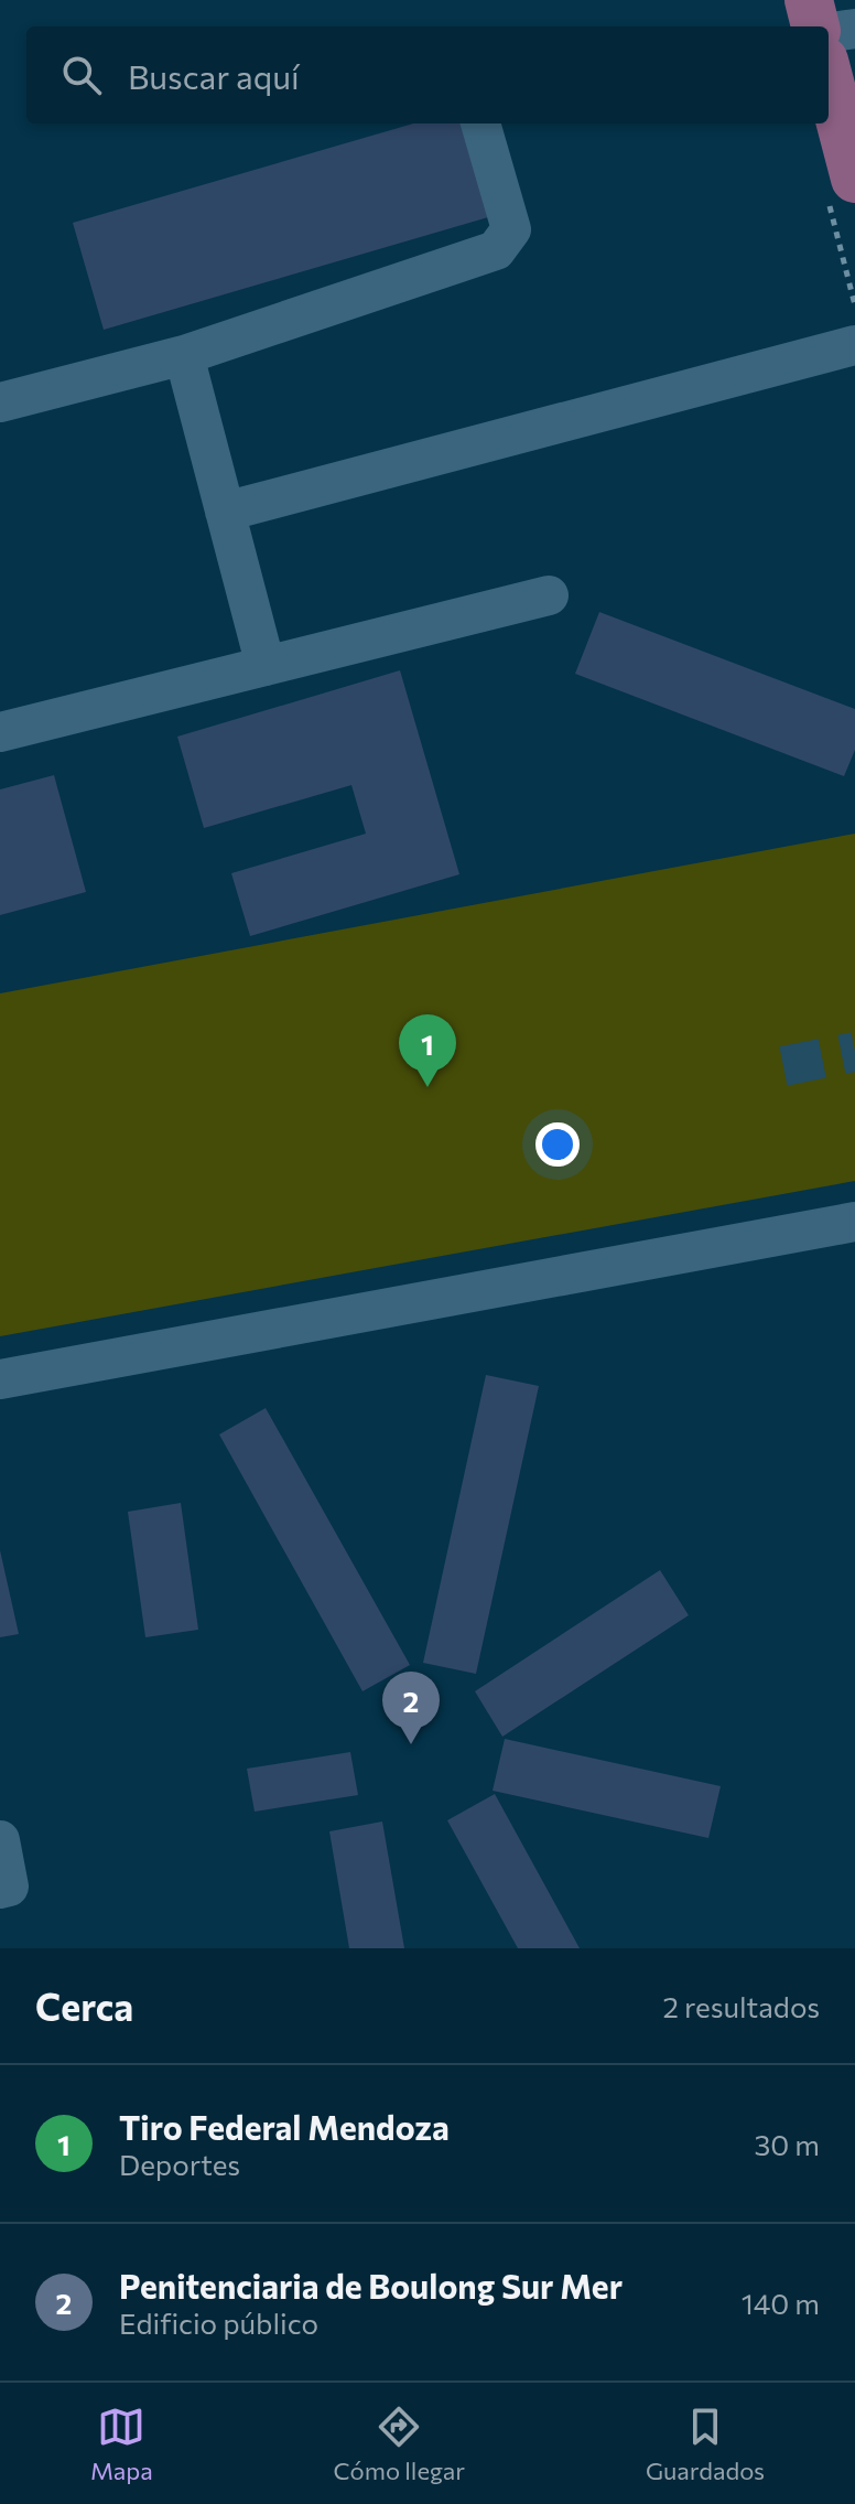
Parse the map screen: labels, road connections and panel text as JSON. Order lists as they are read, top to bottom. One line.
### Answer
{"page":{"search":"Buscar aquí","pins":["1","2"],"heading":["Cerca","2 resultados"],"list":[{"mark":"1","name":"Tiro Federal Mendoza","note":"Deportes","value":"30 m"},{"mark":"2","name":"Penitenciaria de Boulong Sur Mer","note":"Edificio público","value":"140 m"}],"nav":["Mapa","Cómo llegar","Guardados"]}}
